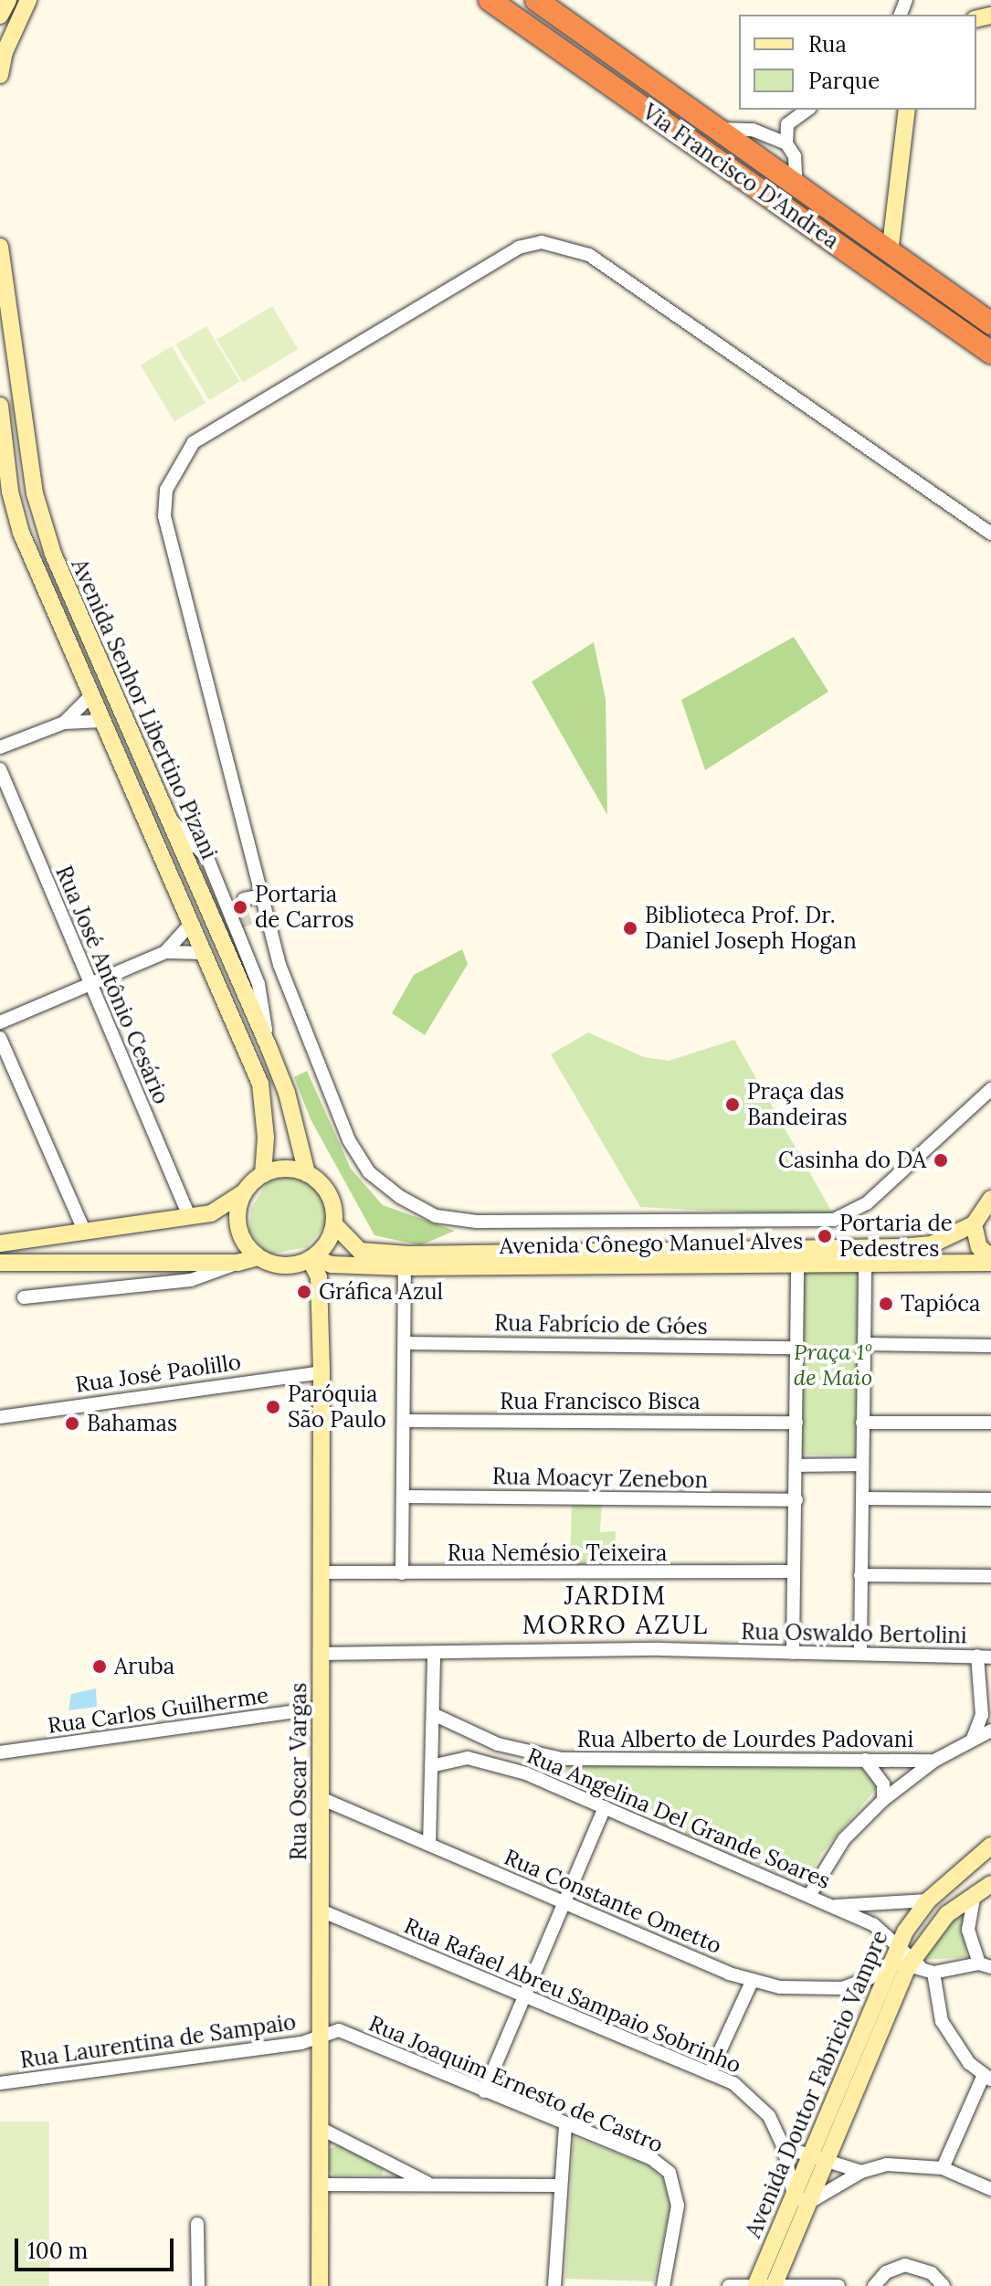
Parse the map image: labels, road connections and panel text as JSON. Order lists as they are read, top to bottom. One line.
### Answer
{"streets":{"highway":["Via Francisco D'Andrea"],"street":["Avenida Senhor Libertino Pizani","Rua José Antônio Cesário","Avenida Cônego Manuel Alves","Rua Fabrício de Góes","Rua José Paolillo","Rua Francisco Bisca","Rua Moacyr Zenebon","Rua Nemésio Teixeira","Rua Oswaldo Bertolini","Rua Carlos Guilherme","Rua Alberto de Lourdes Padovani","Rua Oscar Vargas","Rua Angelina Del Grande Soares","Rua Constante Ometto","Rua Rafael Abreu Sampaio Sobrinho","Rua Laurentina de Sampaio","Rua Joaquim Ernesto de Castro","Avenida Doutor Fabricio Vampre"]},"crossings":[["Avenida Senhor Libertino Pizani","Avenida Cônego Manuel Alves"],["Avenida Senhor Libertino Pizani","Rua Oscar Vargas"],["Avenida Cônego Manuel Alves","Rua Oscar Vargas"],["Rua José Paolillo","Rua Oscar Vargas"],["Rua Nemésio Teixeira","Rua Oscar Vargas"],["Rua Oswaldo Bertolini","Rua Oscar Vargas"],["Rua Carlos Guilherme","Rua Oscar Vargas"],["Rua Oscar Vargas","Rua Constante Ometto"],["Rua Oscar Vargas","Rua Rafael Abreu Sampaio Sobrinho"],["Rua Oscar Vargas","Rua Laurentina de Sampaio"],["Rua Oscar Vargas","Rua Joaquim Ernesto de Castro"],["Rua Angelina Del Grande Soares","Rua Constante Ometto"],["Rua Angelina Del Grande Soares","Avenida Doutor Fabricio Vampre"],["Rua Constante Ometto","Avenida Doutor Fabricio Vampre"],["Rua Rafael Abreu Sampaio Sobrinho","Avenida Doutor Fabricio Vampre"],["Rua Laurentina de Sampaio","Rua Joaquim Ernesto de Castro"]],"districts":["JARDIM MORRO AZUL"],"parks":["Praça 1º de Maio"],"places":["Portaria de Carros","Biblioteca Prof. Dr. Daniel Joseph Hogan","Praça das Bandeiras","Casinha do DA","Portaria de Pedestres","Gráfica Azul","Tapióca","Paróquia São Paulo","Bahamas","Aruba"],"legend":["Rua","Parque"],"scale_bar":"100 m"}
